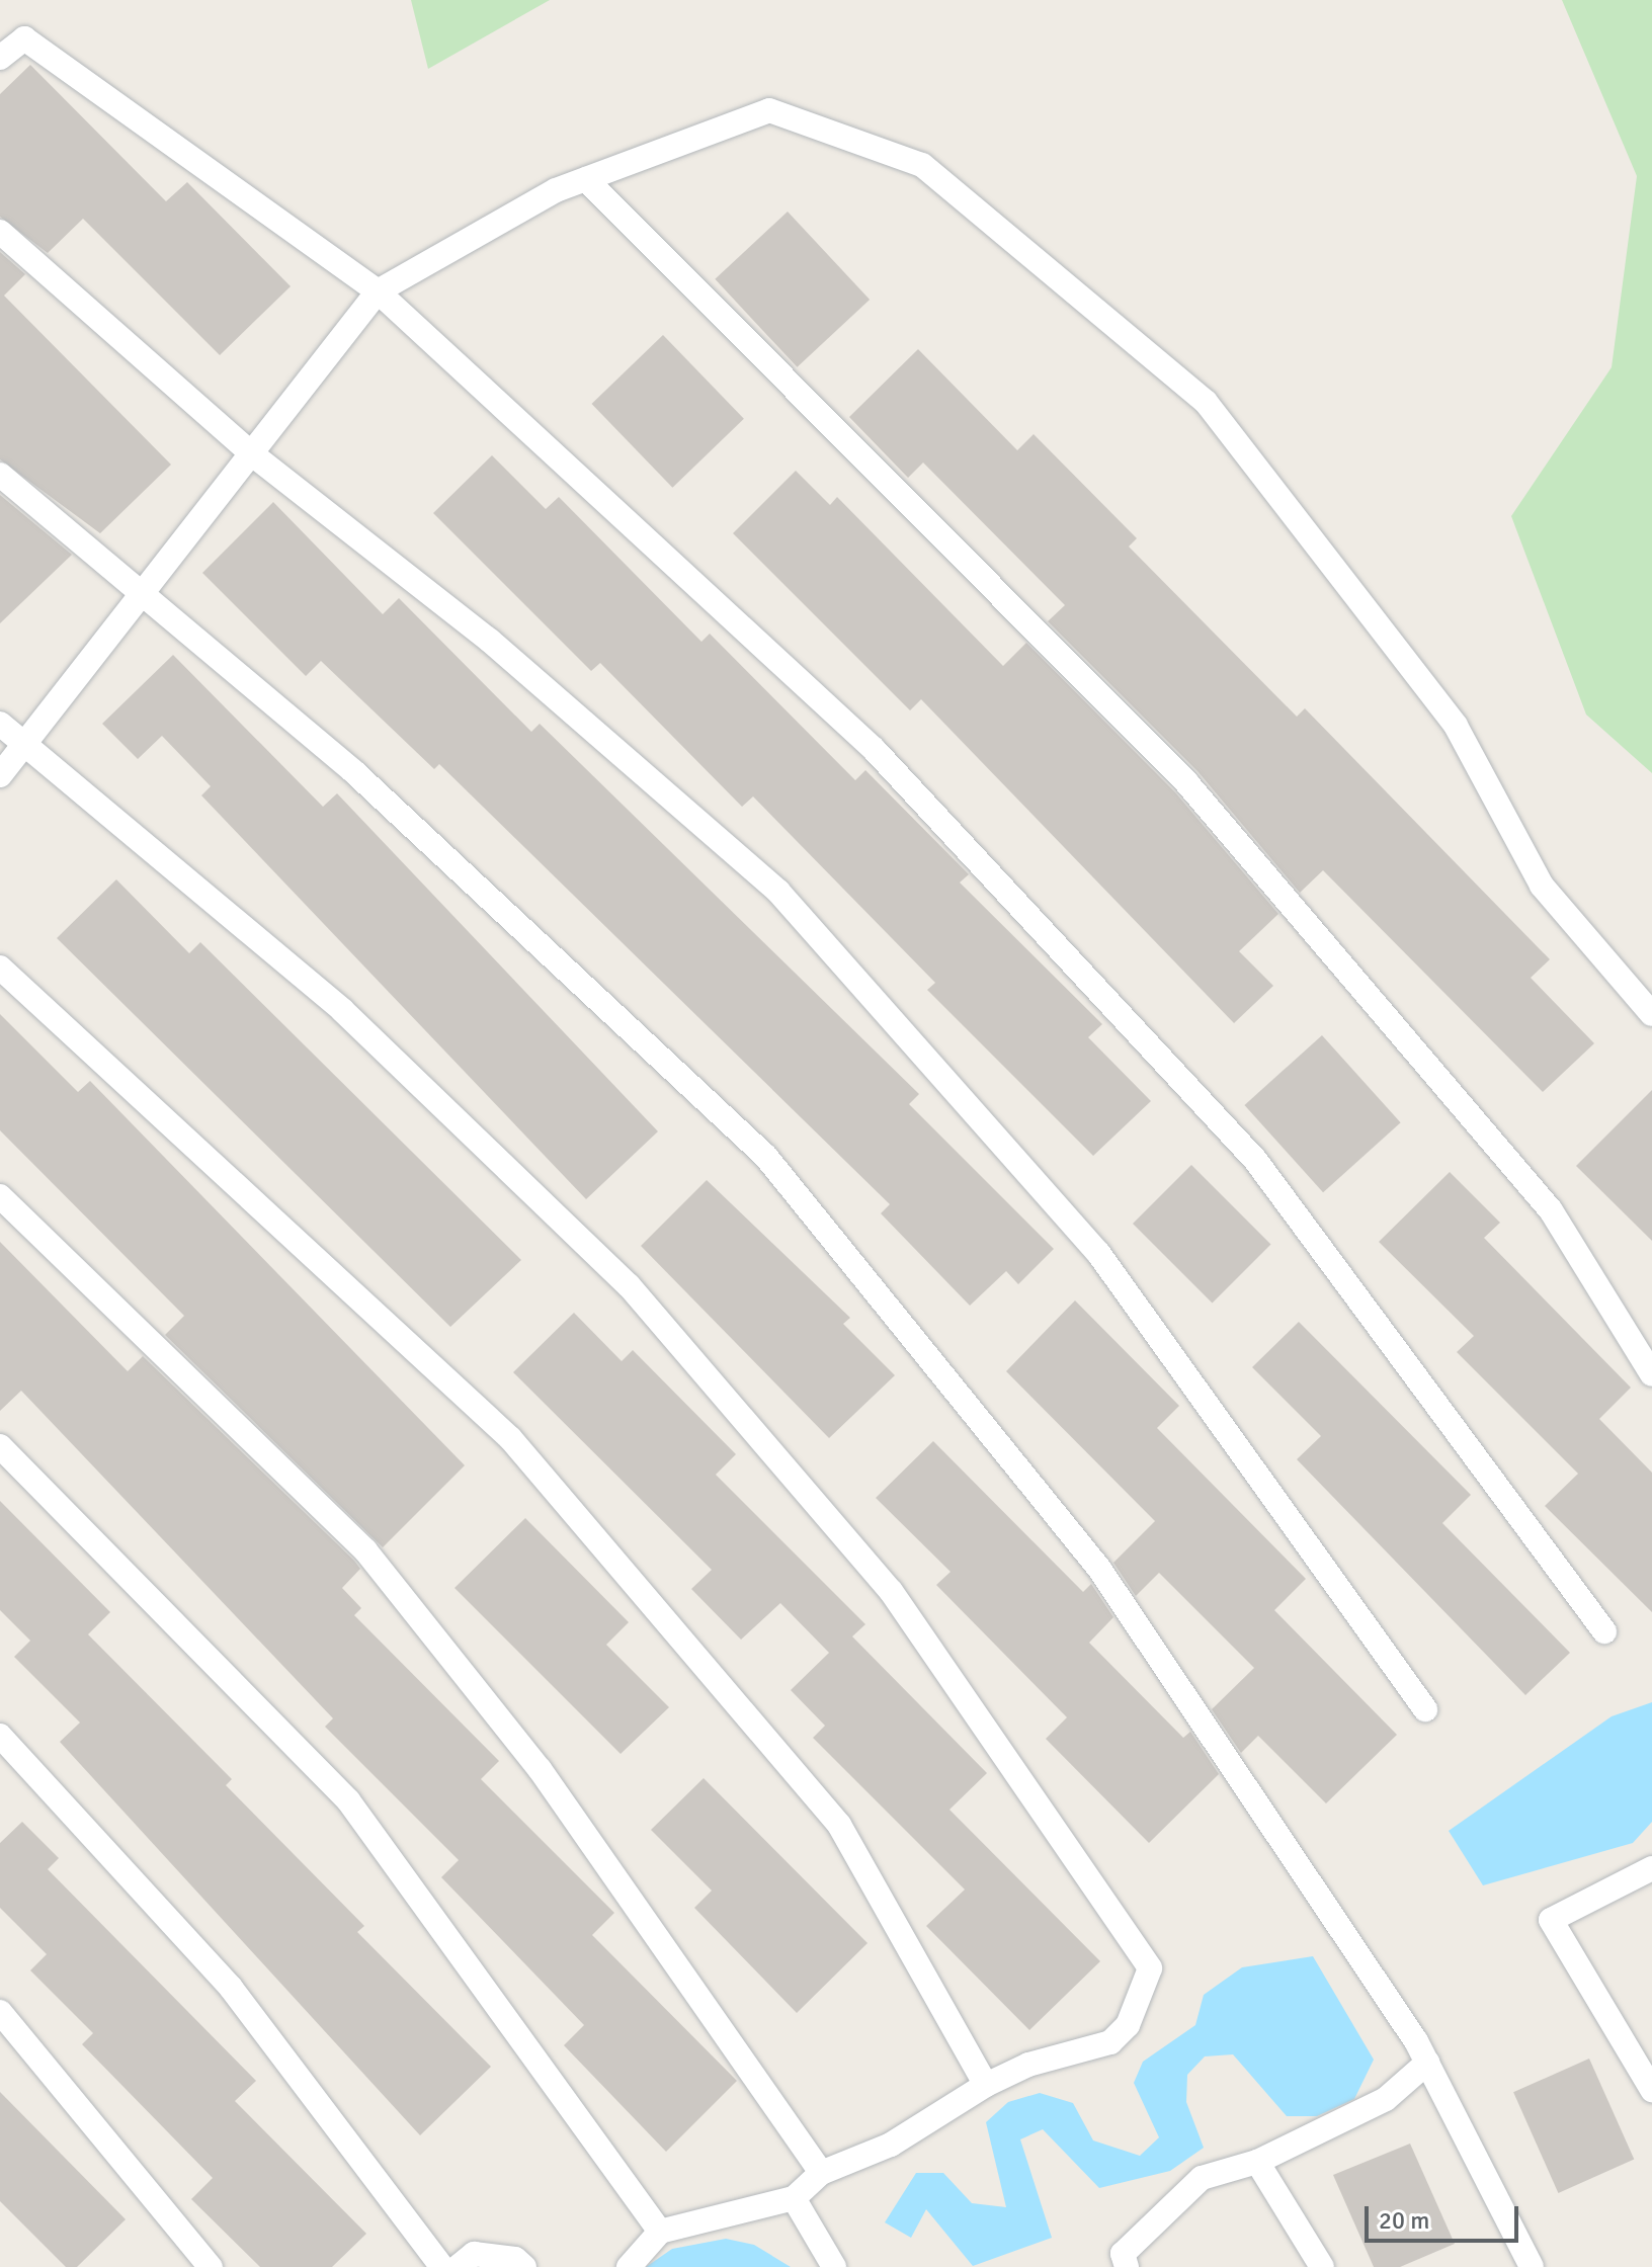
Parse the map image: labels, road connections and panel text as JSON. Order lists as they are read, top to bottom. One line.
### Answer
{"scale_bar":"20 m"}
